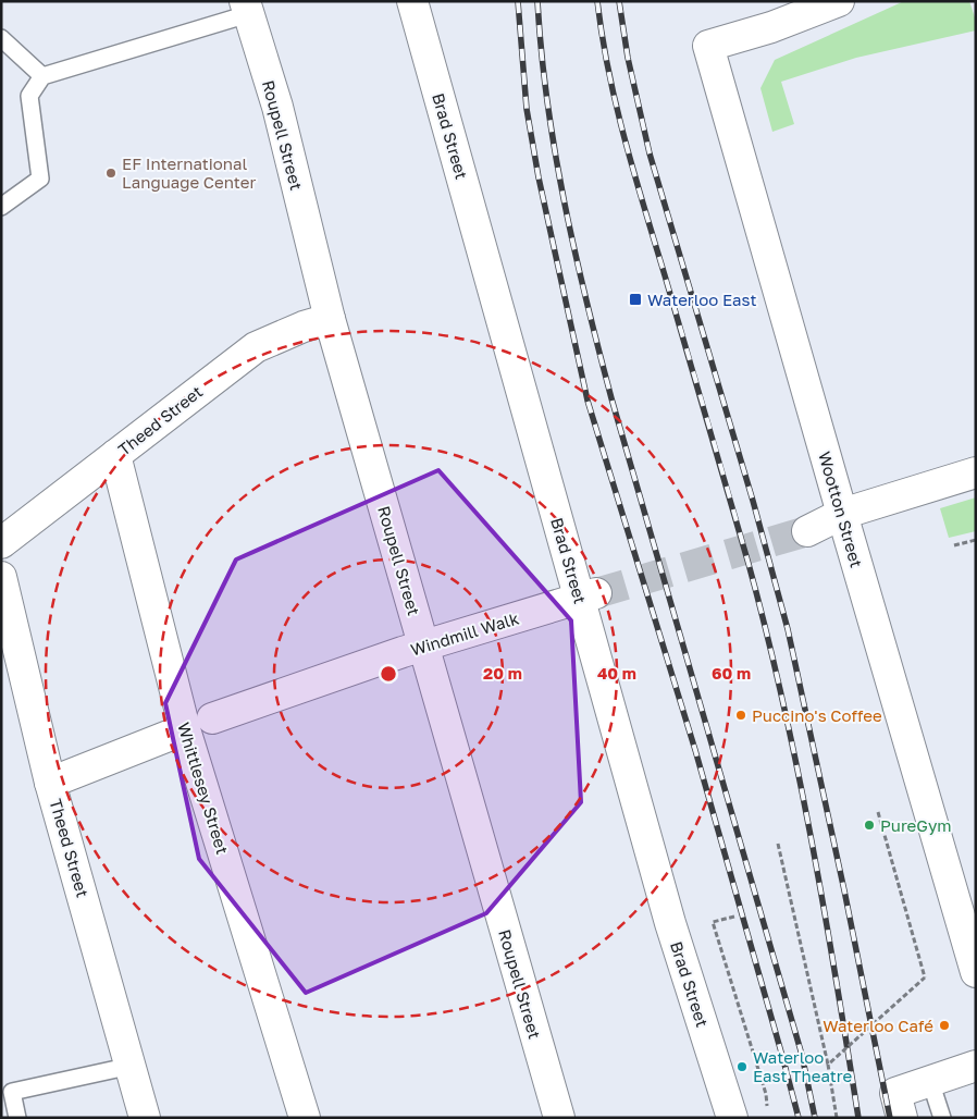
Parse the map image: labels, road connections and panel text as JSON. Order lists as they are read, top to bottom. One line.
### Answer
{"streets":{"street":["Roupell Street","Brad Street","Theed Street","Wootton Street","Windmill Walk","Whittlesey Street"]},"crossings":[["Roupell Street","Theed Street"],["Roupell Street","Windmill Walk"],["Brad Street","Windmill Walk"],["Theed Street","Windmill Walk"],["Theed Street","Whittlesey Street"],["Windmill Walk","Whittlesey Street"]],"places":{"other":["EF International Language Center","Puccino's Coffee","PureGym","Waterloo Café","Waterloo East Theatre"],"transit":["Waterloo East"]},"rings":["20 m","40 m","60 m"]}
